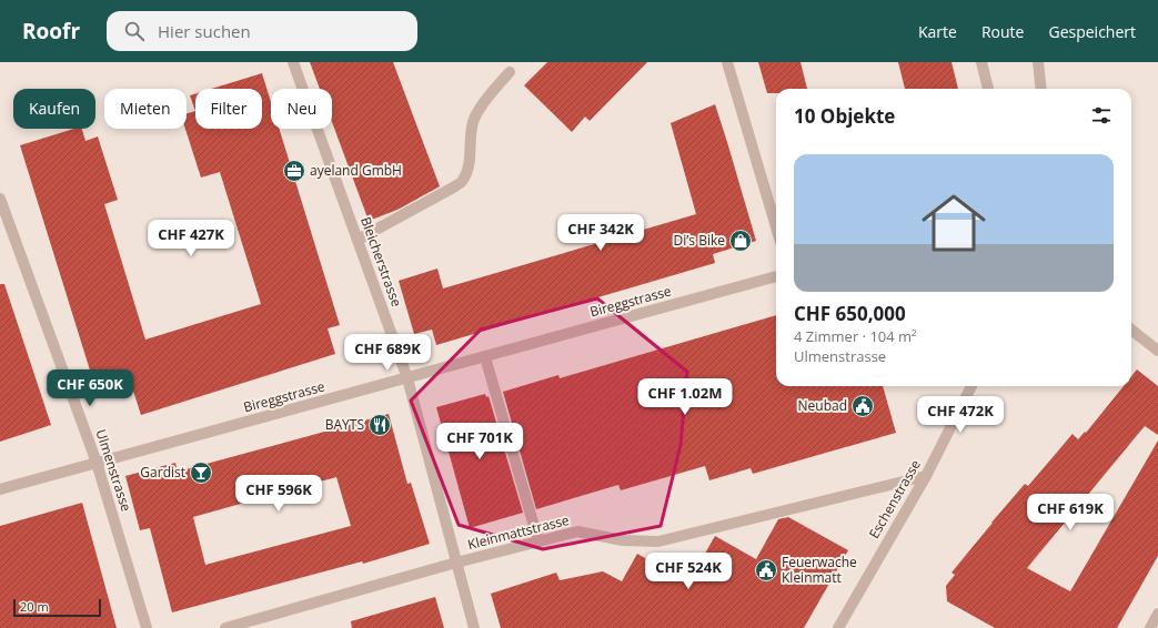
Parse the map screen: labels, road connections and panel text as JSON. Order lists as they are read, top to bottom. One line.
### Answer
{"streets":{"street":["Bleicherstrasse","Bireggstrasse","Ulmenstrasse","Eschenstrasse","Kleinmattstrasse"]},"crossings":[["Bleicherstrasse","Bireggstrasse"],["Bleicherstrasse","Kleinmattstrasse"],["Bireggstrasse","Ulmenstrasse"],["Eschenstrasse","Kleinmattstrasse"]],"places":{"office":["ayeland GmbH"],"shop":["Di’s Bike"],"public building":["Neubad","Feuerwache Kleinmatt"],"restaurant":["BAYTS"],"bar":["Gardist"]},"scale_bar":"20 m","page":{"header":"Roofr","search":"Hier suchen","nav":["Karte","Route","Gespeichert"],"chip":["Kaufen","Mieten","Filter","Neu"],"heading":"10 Objekte","list":[{"name":"CHF 650,000","note":"4 Zimmer · 104 m² · Ulmenstrasse"}],"price":["CHF 342K","CHF 427K","CHF 689K","CHF 650K","CHF 1.02M","CHF 472K","CHF 701K","CHF 596K","CHF 619K","CHF 524K"],"scale":"20 m"}}
